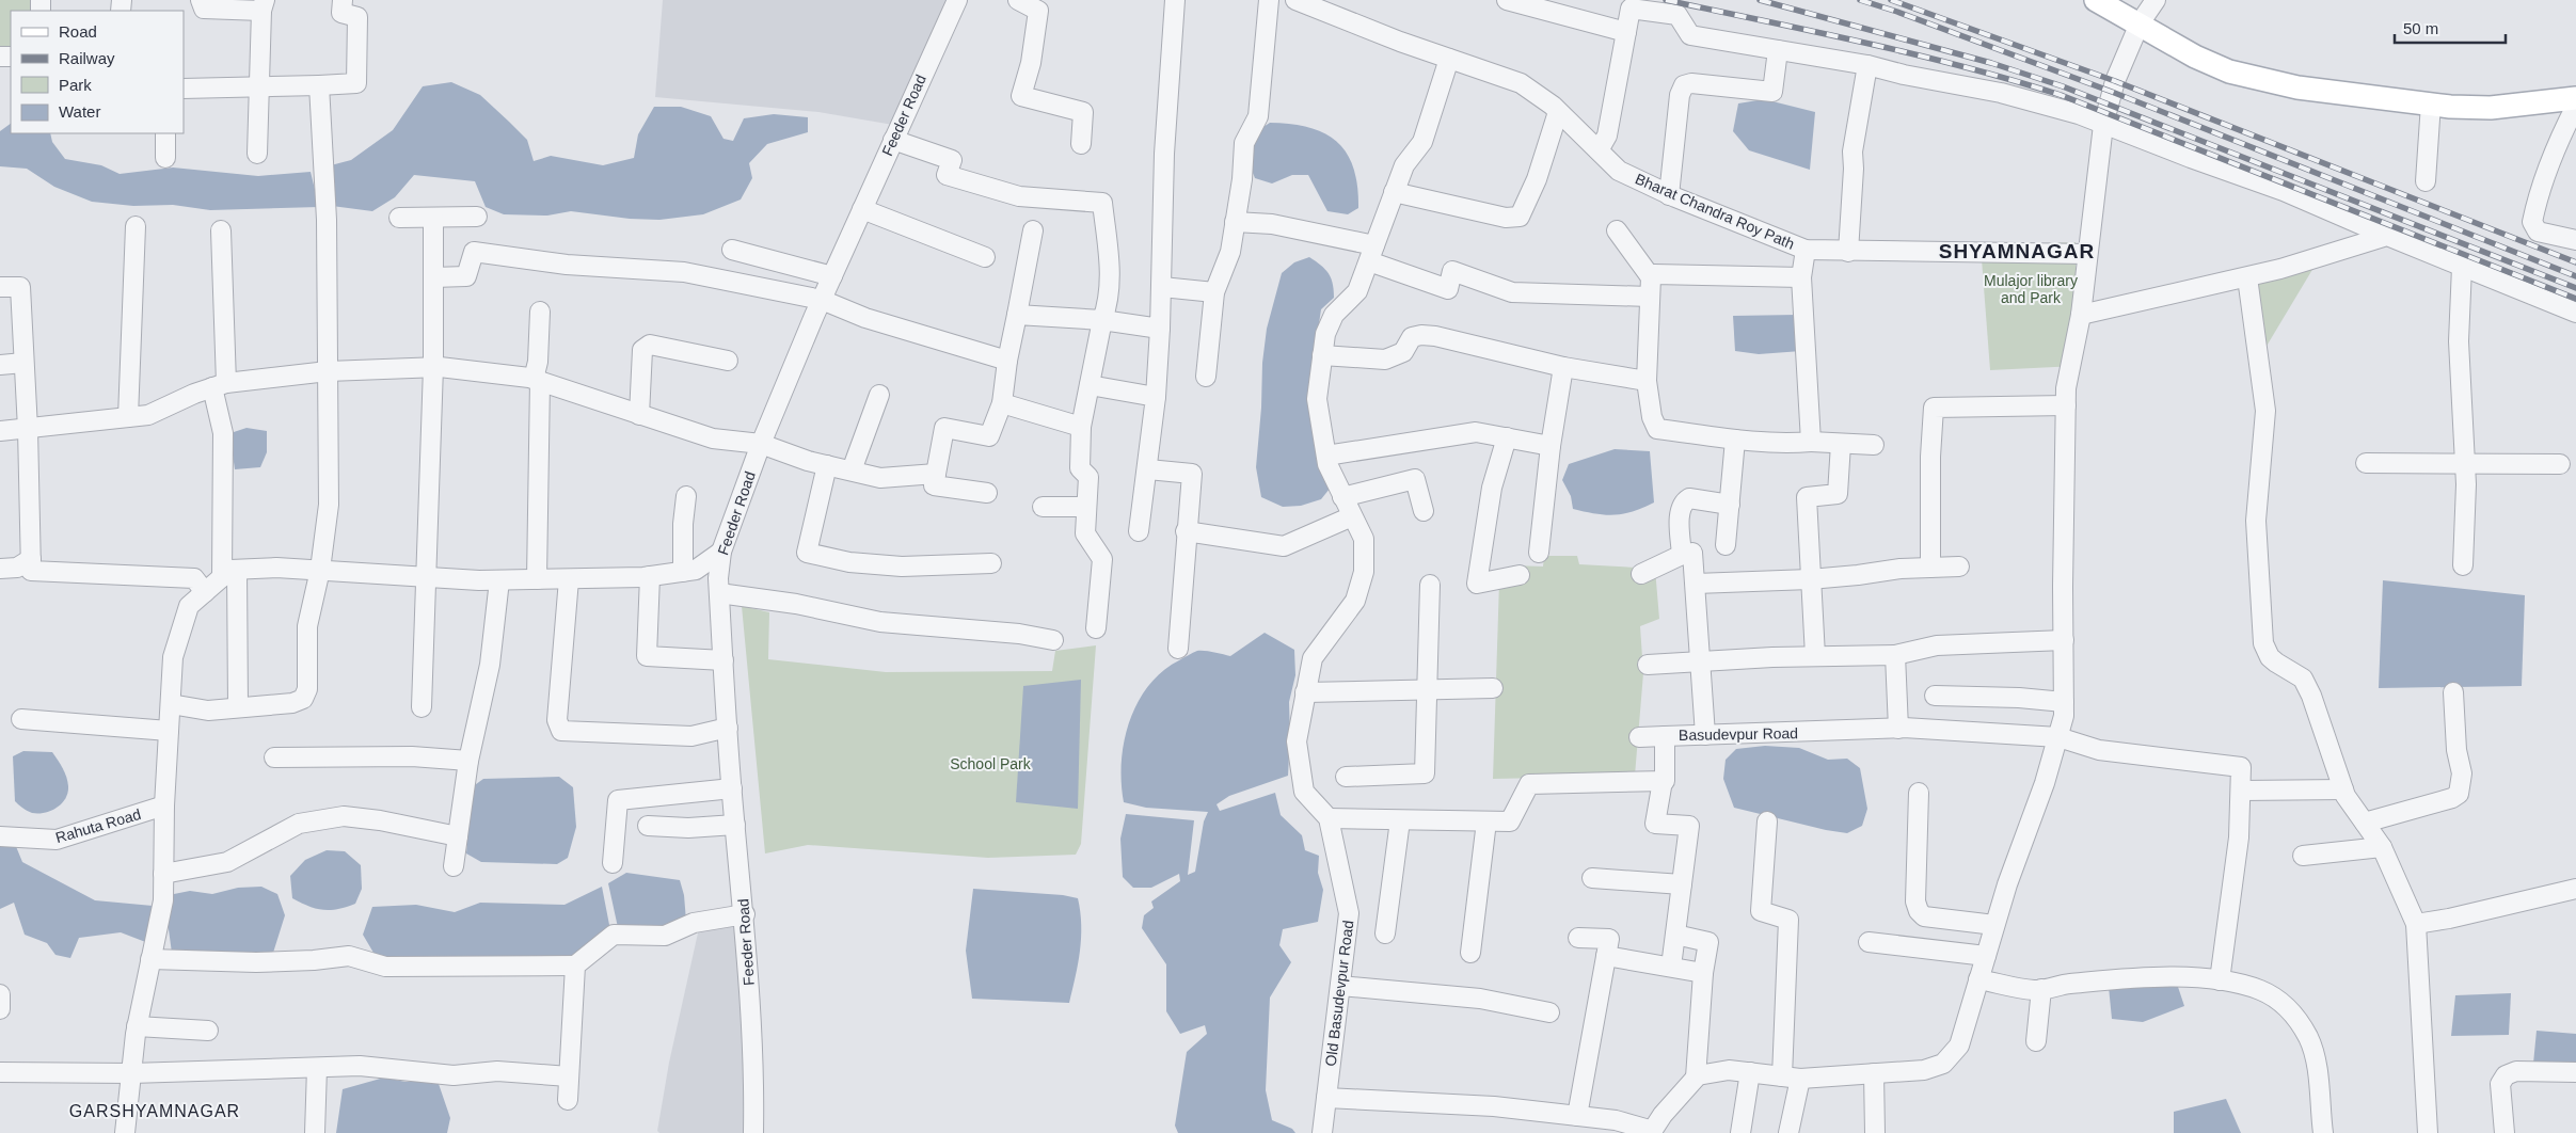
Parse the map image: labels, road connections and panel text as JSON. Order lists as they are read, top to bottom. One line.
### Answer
{"streets":{"street":["Feeder Road","Bharat Chandra Roy Path","Basudevpur Road","Rahuta Road","Old Basudevpur Road"]},"districts":["SHYAMNAGAR","GARSHYAMNAGAR"],"parks":["Mulajor library and Park","School Park"],"legend":["Road","Railway","Park","Water"],"scale_bar":"50 m"}
